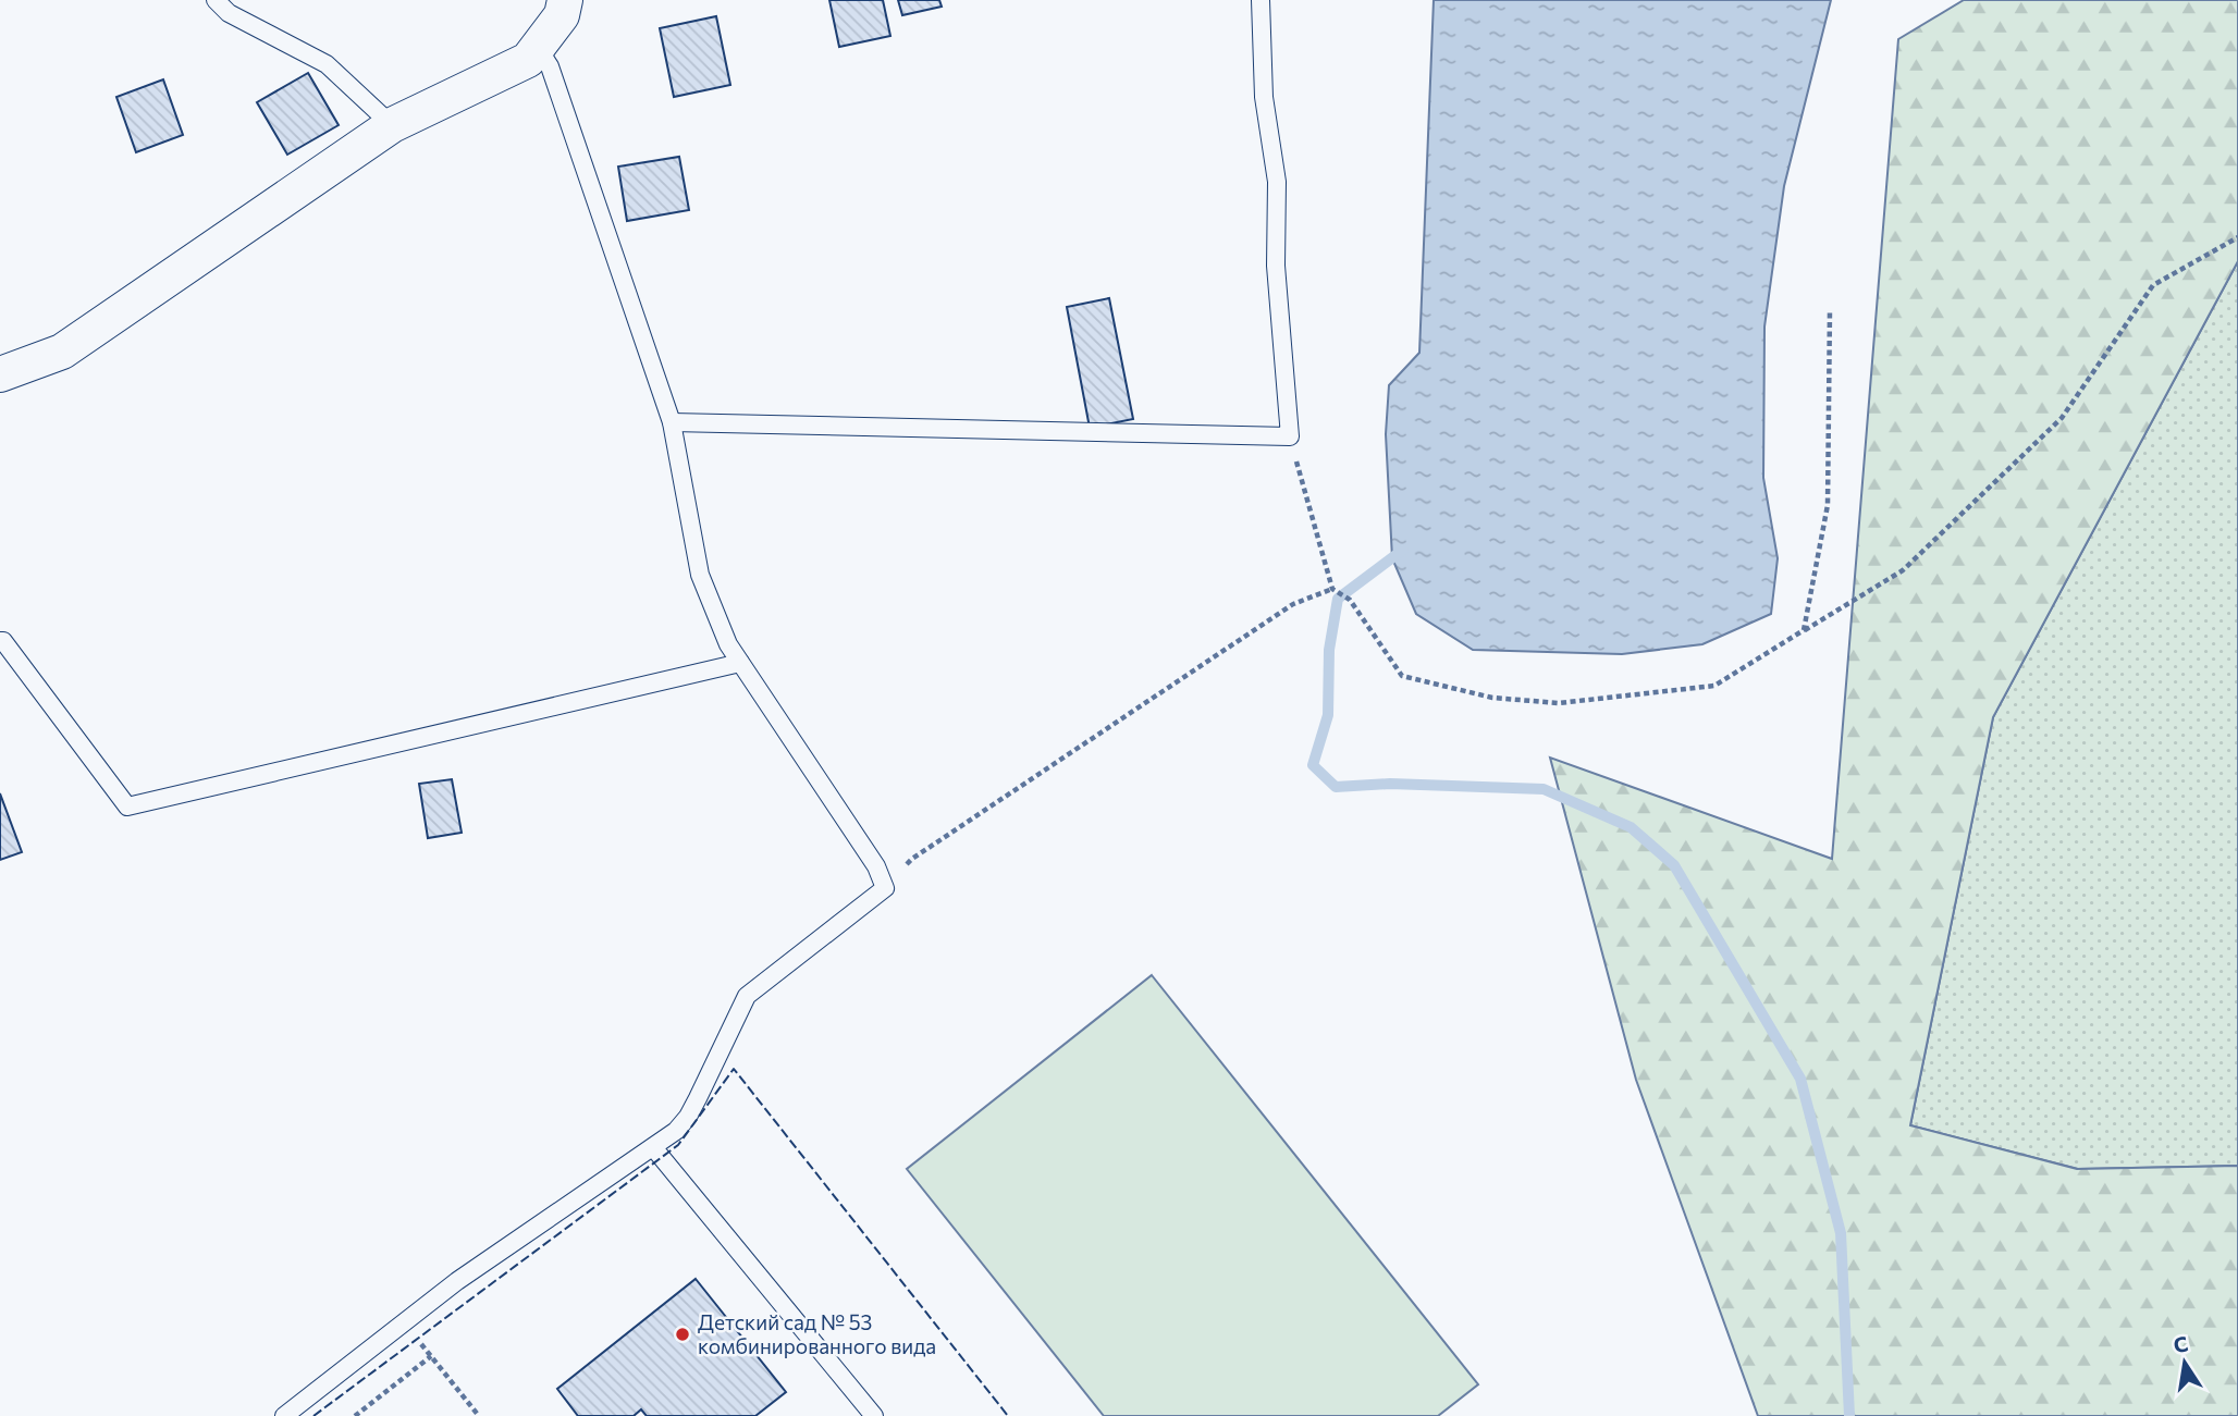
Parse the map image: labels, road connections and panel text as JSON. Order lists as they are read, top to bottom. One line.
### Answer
{"places":["Детский сад № 53 комбинированного вида"],"north":"top"}
